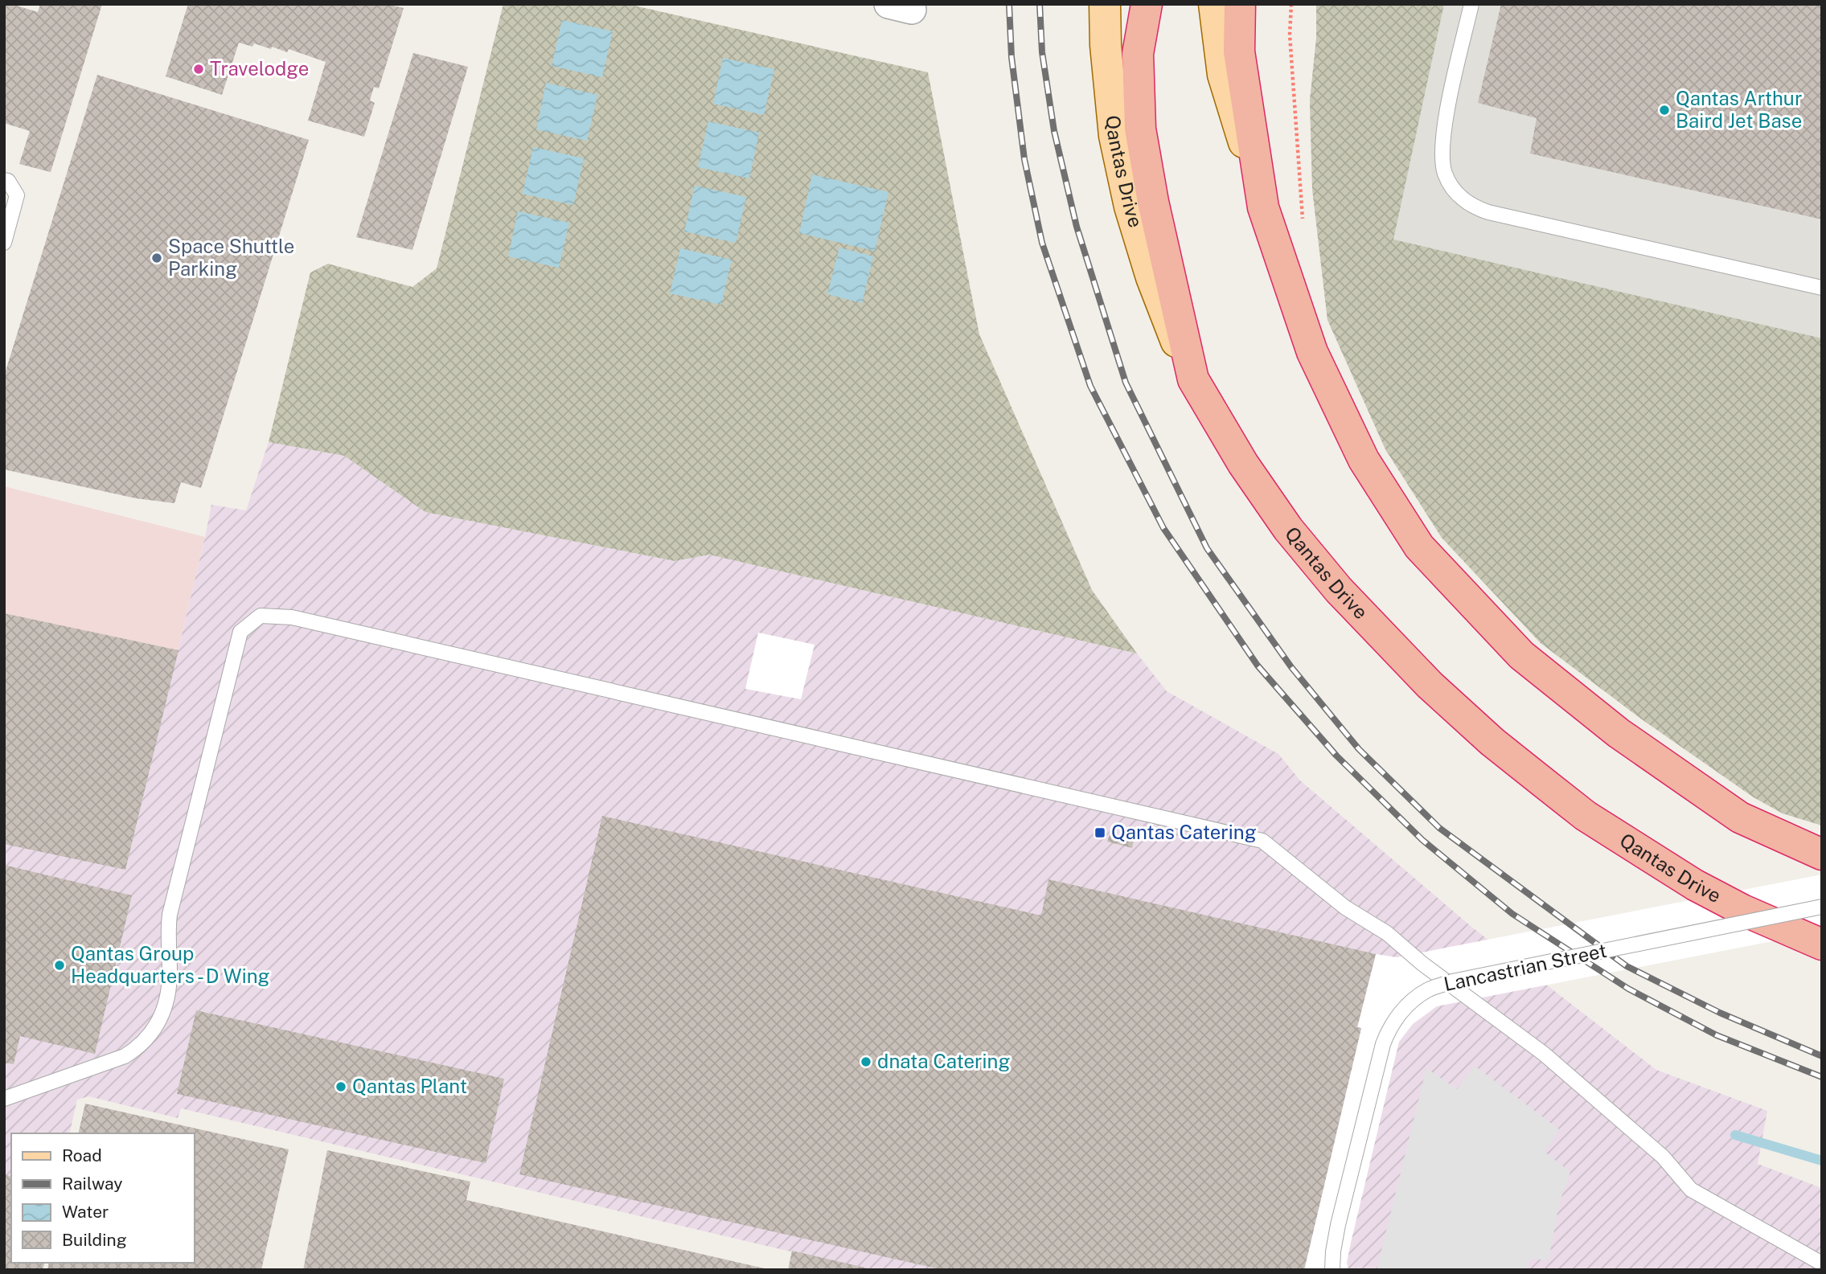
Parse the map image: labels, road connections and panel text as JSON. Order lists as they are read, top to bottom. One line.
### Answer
{"streets":{"highway":["Qantas Drive"],"lane":["Lancastrian Street"]},"places":{"other":["Travelodge","Qantas Arthur Baird Jet Base","Space Shuttle Parking","Qantas Group Headquarters - D Wing","dnata Catering","Qantas Plant"],"transit":["Qantas Catering"]},"legend":["Road","Railway","Water","Building"]}
